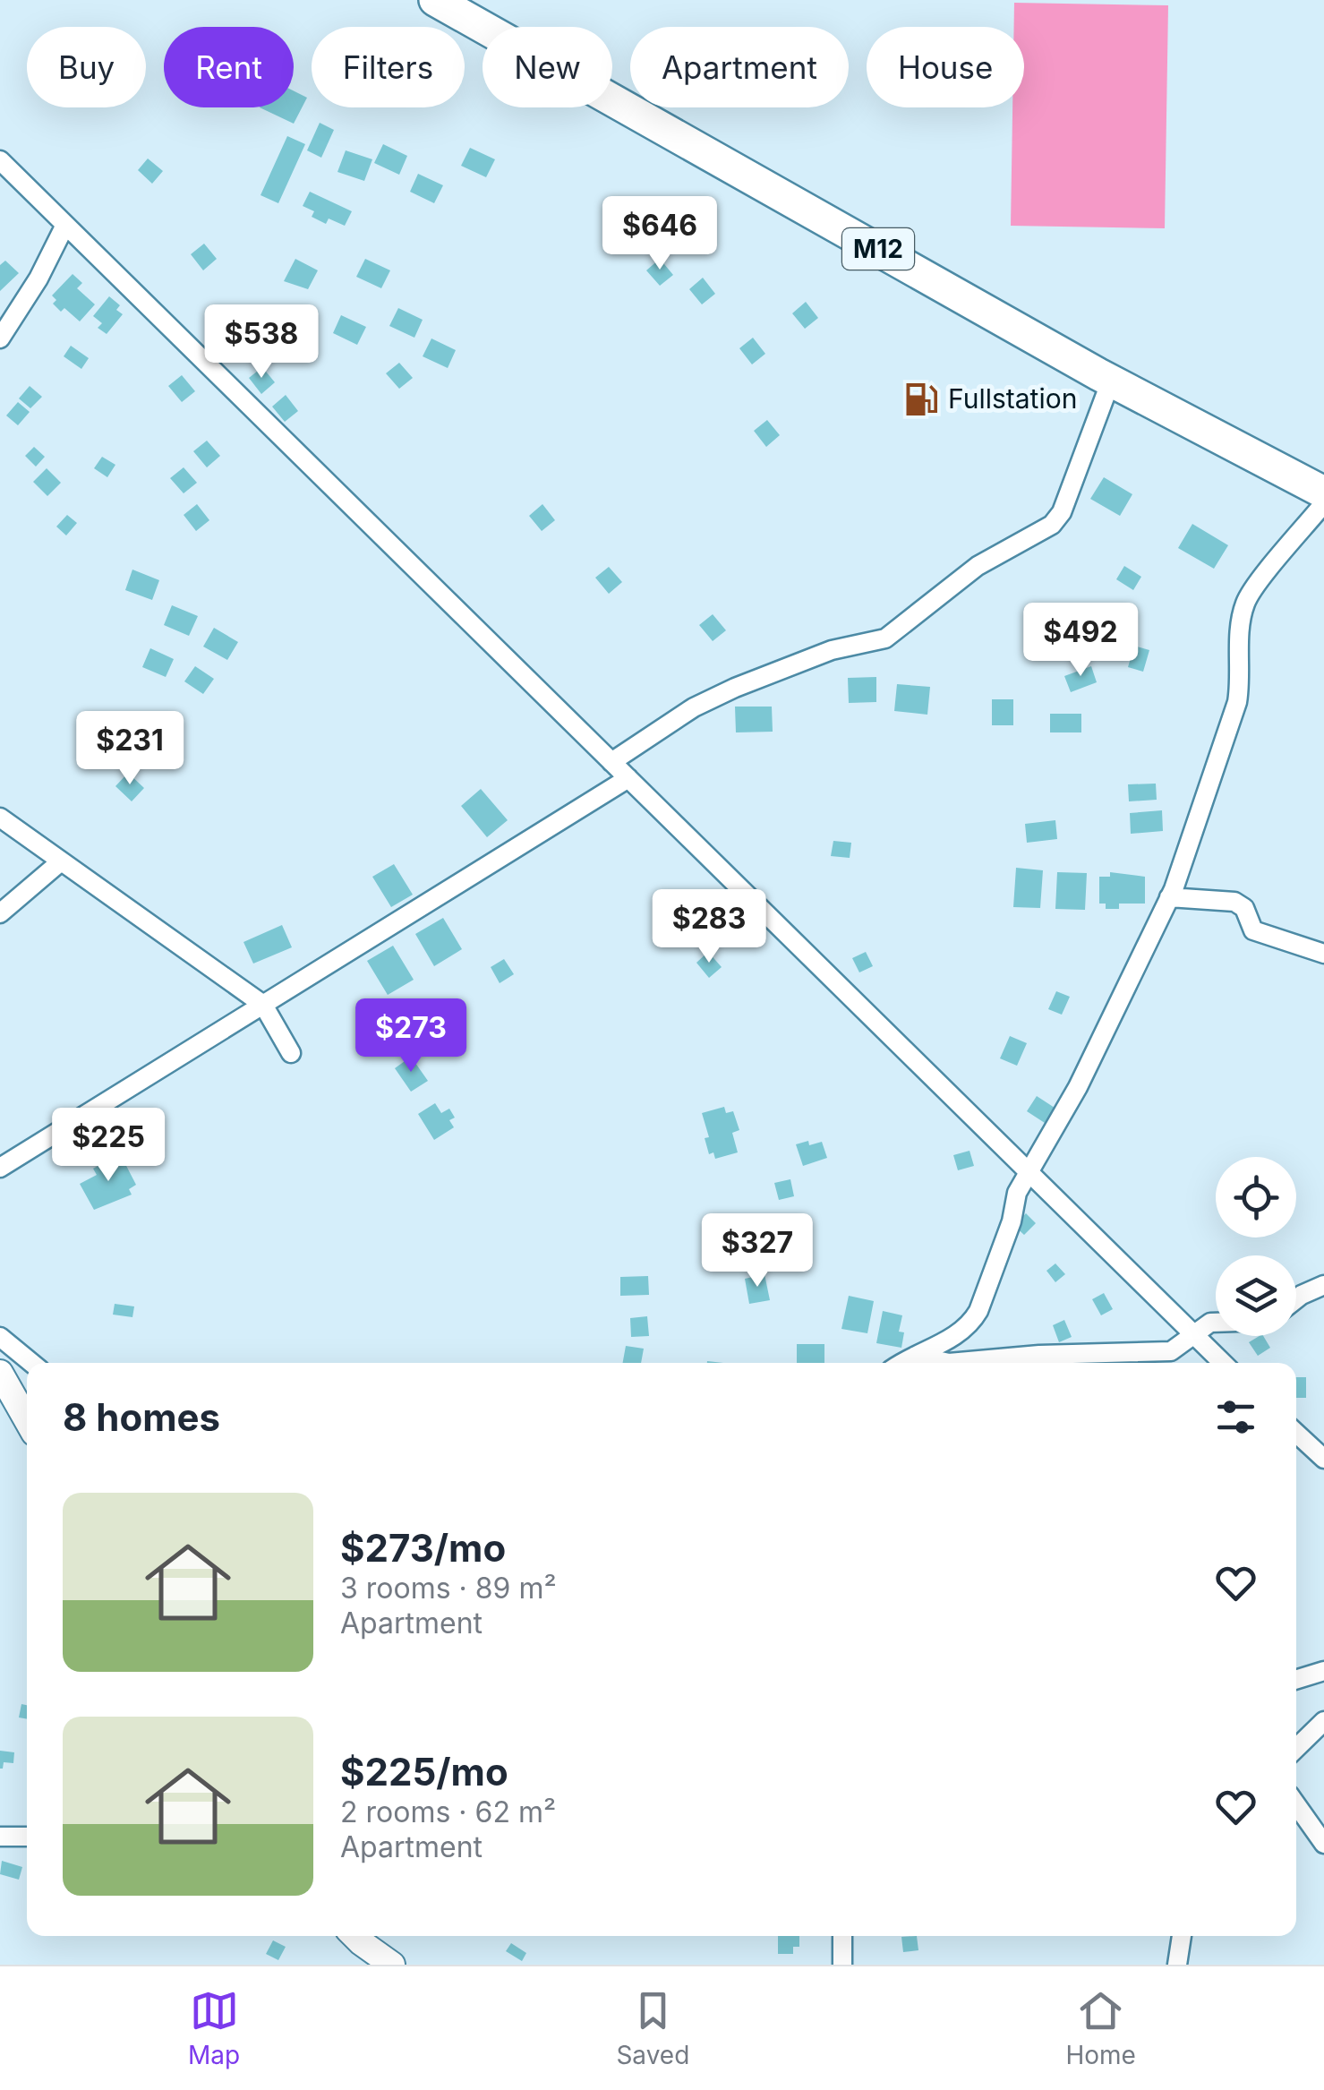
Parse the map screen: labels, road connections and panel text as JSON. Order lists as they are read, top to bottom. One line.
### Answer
{"streets":{"highway":["M12"]},"places":{"fuel station":["Fullstation"]},"page":{"chip":["Buy","Rent","Filters","New","Apartment","House"],"price":["$646","$538","$492","$231","$283","$273","$225","$327"],"heading":"8 homes","list":[{"name":"$273/mo","note":"3 rooms · 89 m² · Apartment"},{"name":"$225/mo","note":"2 rooms · 62 m² · Apartment"}],"tabs":["Map","Saved","Home"]}}
